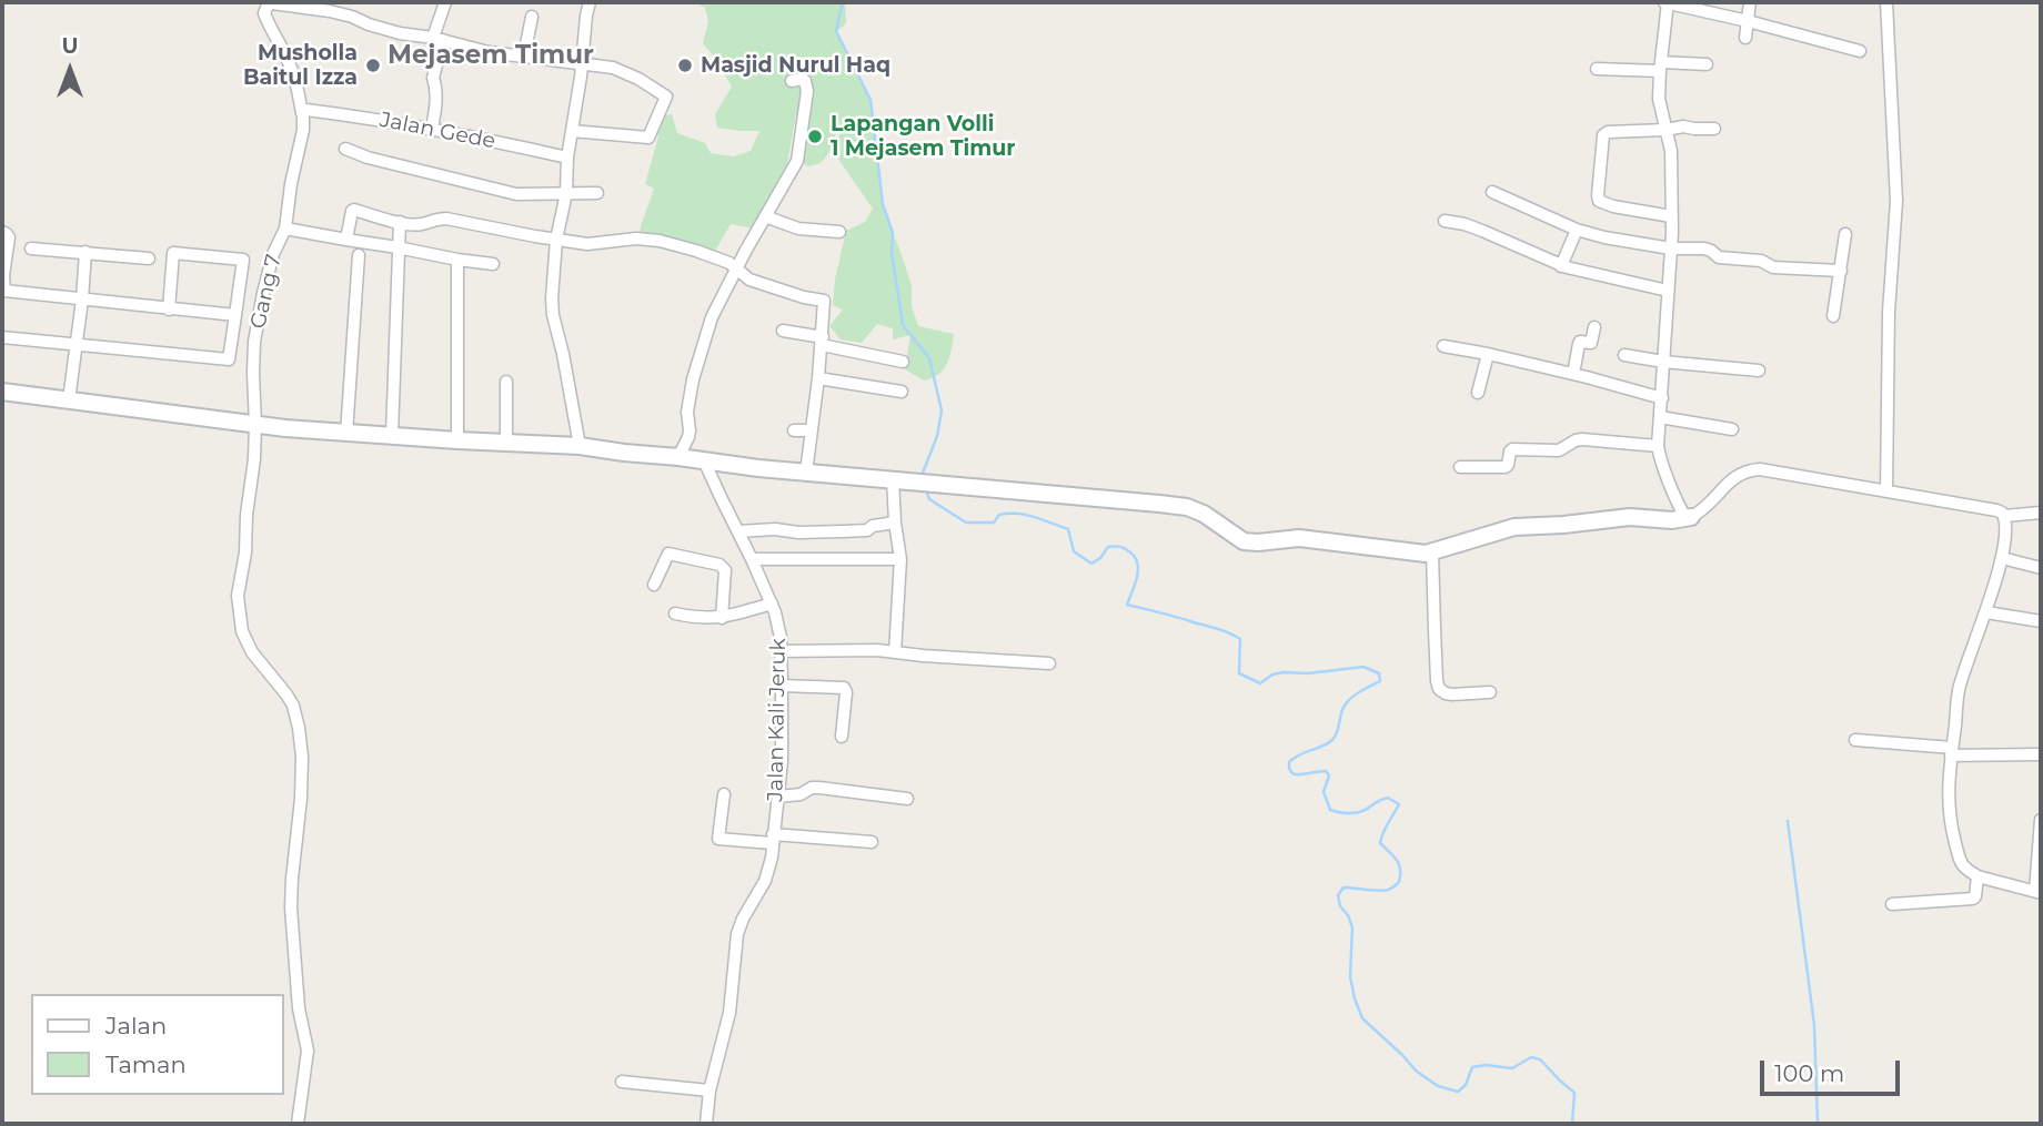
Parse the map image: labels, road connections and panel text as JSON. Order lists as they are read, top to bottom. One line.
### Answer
{"streets":{"street":["Jalan Gede","Gang 7","Jalan Kali Jeruk"]},"districts":["Mejasem Timur"],"places":["Musholla Baitul Izza","Masjid Nurul Haq","Lapangan Volli 1 Mejasem Timur"],"legend":["Jalan","Taman"],"scale_bar":"100 m","north":"top"}
